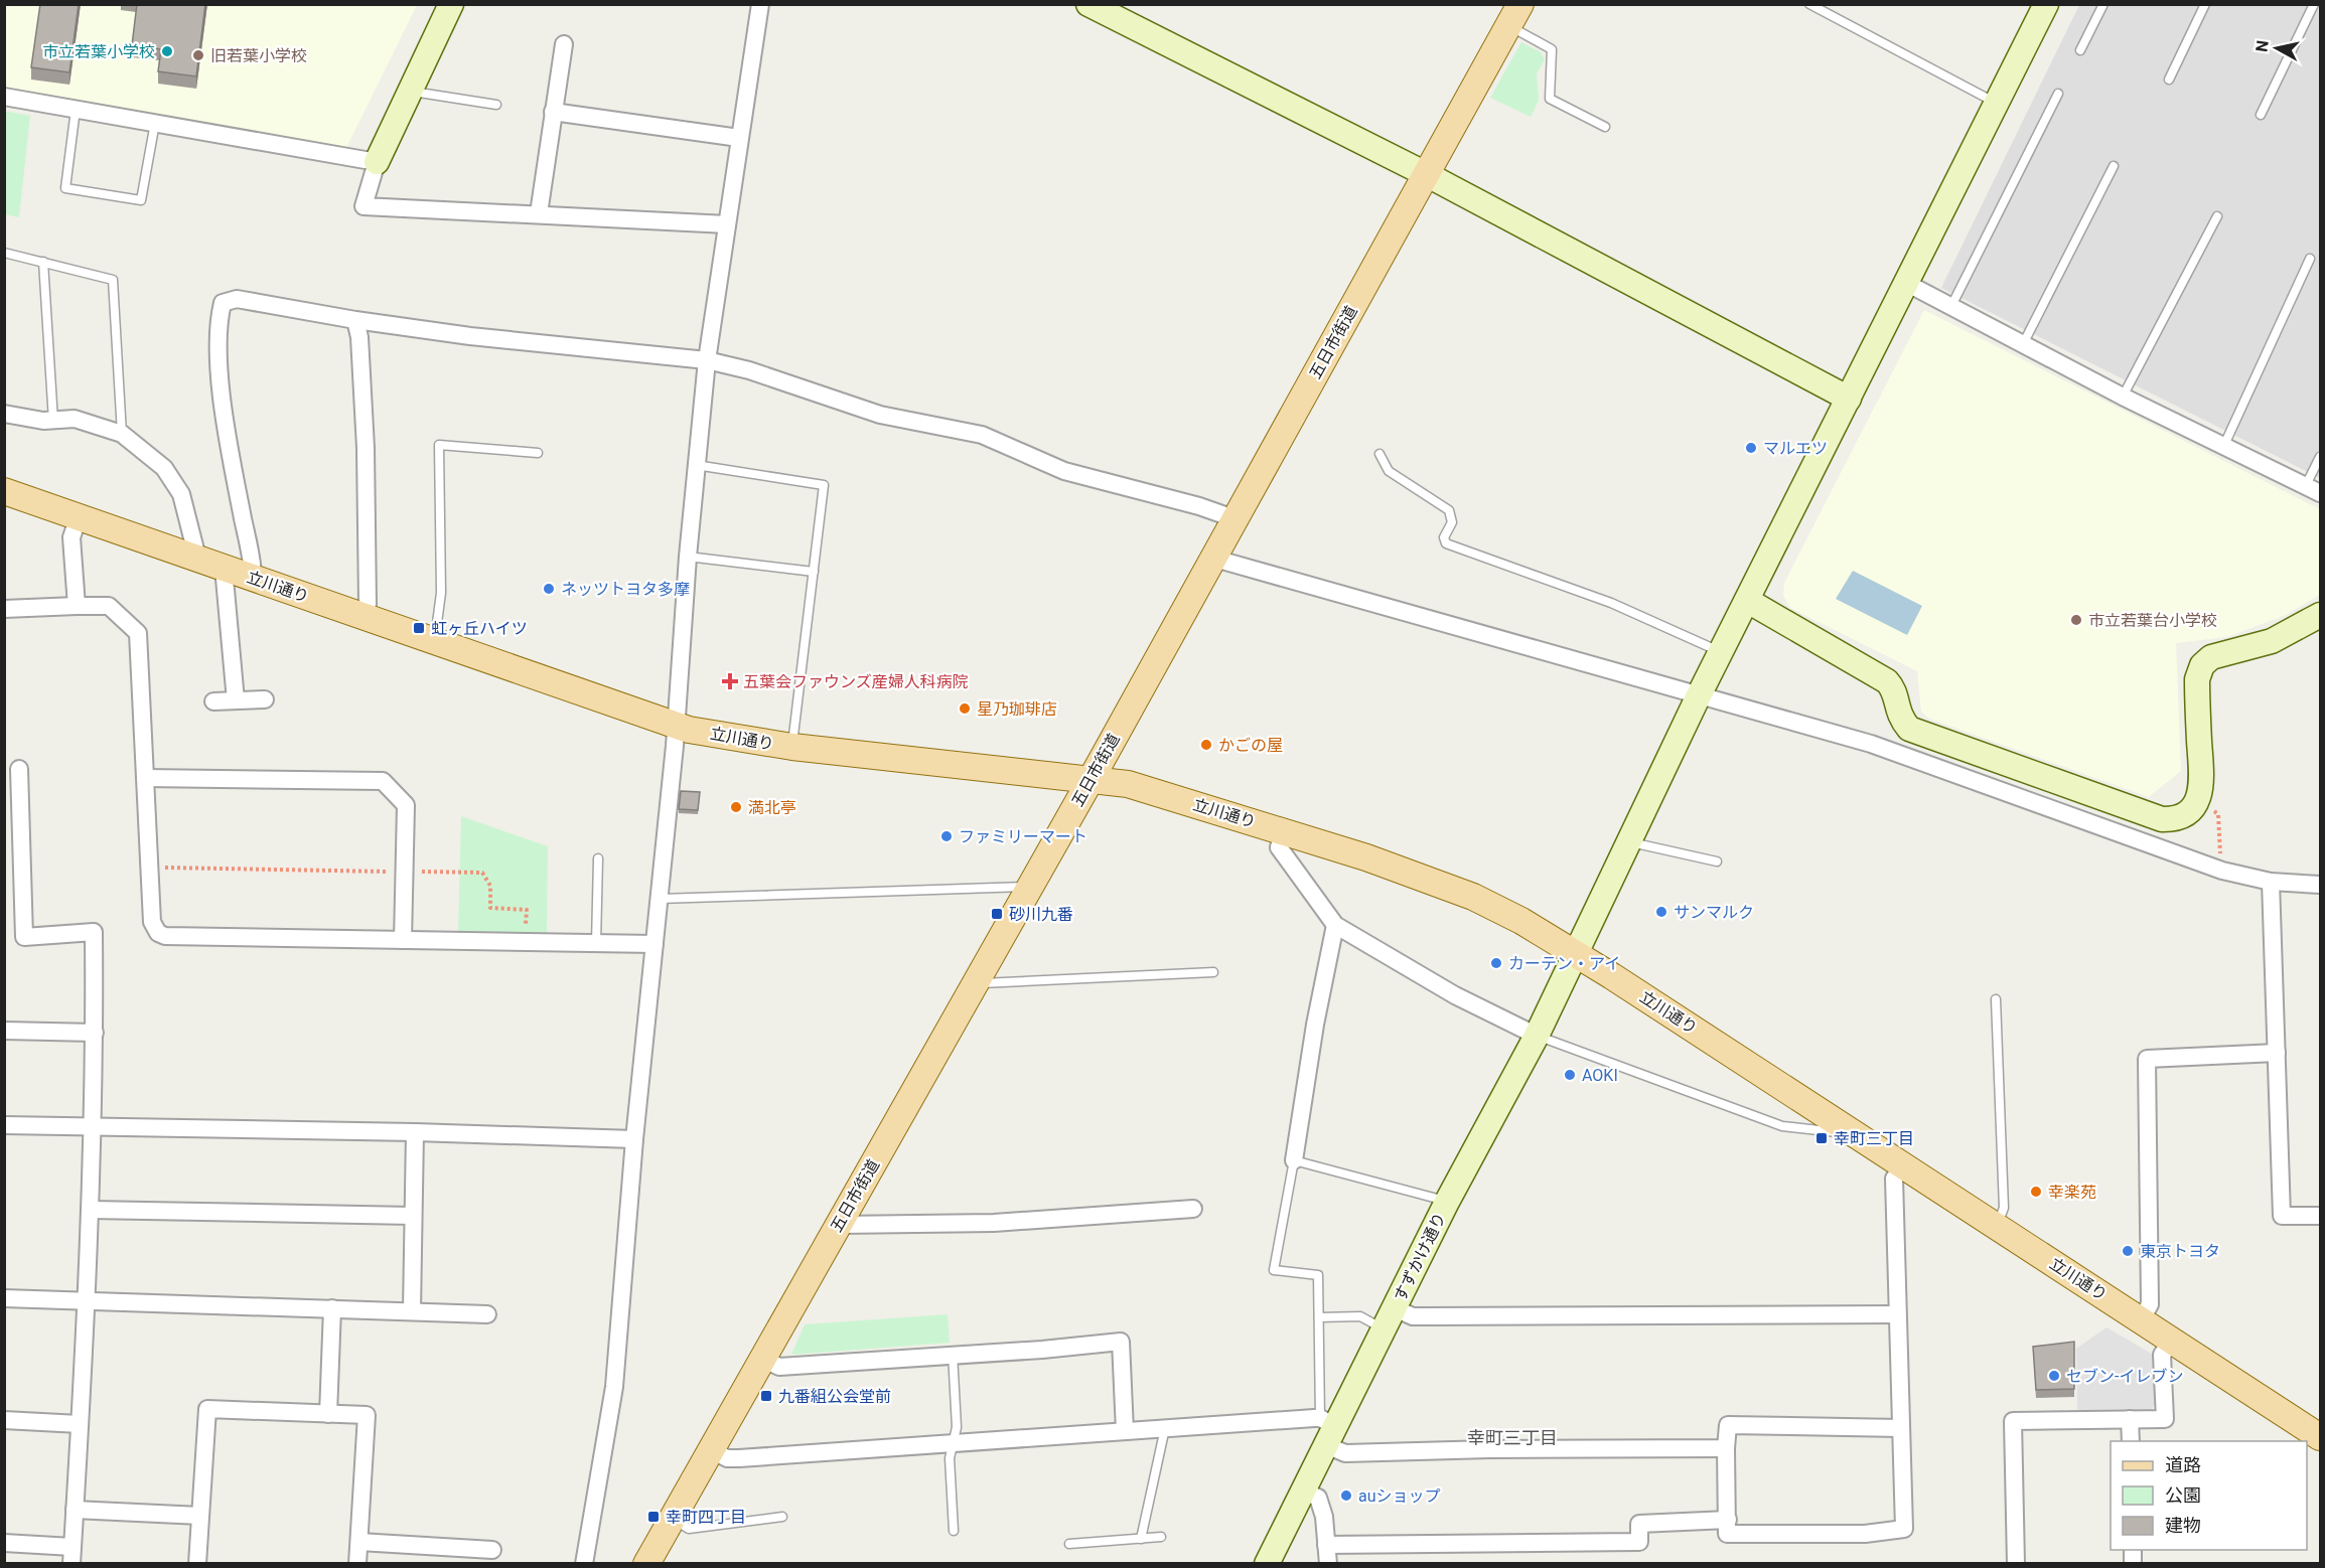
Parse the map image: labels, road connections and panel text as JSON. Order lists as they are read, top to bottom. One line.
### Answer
{"streets":{"main road":["五日市街道","立川通り"],"street":["すずかけ通り"]},"crossings":[["五日市街道","立川通り"],["立川通り","すずかけ通り"]],"districts":["幸町三丁目"],"places":{"other":["市立若葉小学校","旧若葉小学校","マルエツ","ネッツトヨタ多摩","市立若葉台小学校","星乃珈琲店","かごの屋","満北亭","ファミリーマート","サンマルク","カーテン・アイ","AOKI","幸楽苑","東京トヨタ","セブン-イレブン","auショップ"],"transit":["虹ヶ丘ハイツ","砂川九番","幸町三丁目","九番組公会堂前","幸町四丁目"],"health":["五葉会ファウンズ産婦人科病院"]},"legend":["道路","公園","建物"],"north":"left"}
